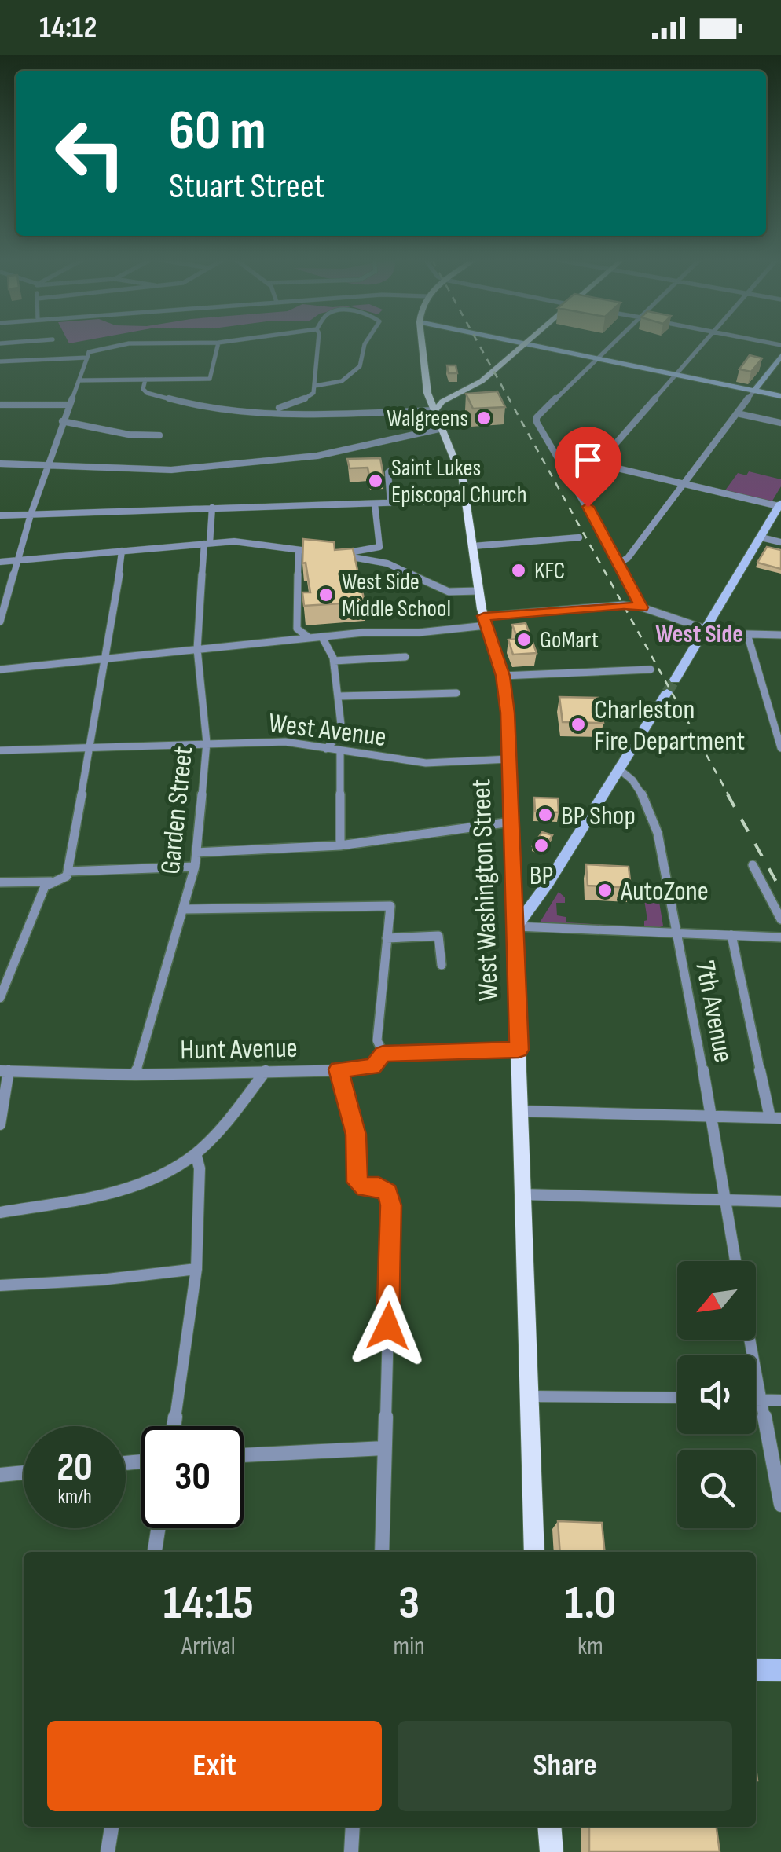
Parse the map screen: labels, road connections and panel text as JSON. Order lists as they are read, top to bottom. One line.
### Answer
{"streets":{"main road":["West Washington Street"],"street":["West Avenue","Garden Street","7th Avenue","Hunt Avenue"]},"crossings":[["West Avenue","Garden Street"],["West Avenue","West Washington Street"],["Garden Street","Hunt Avenue"],["West Washington Street","Hunt Avenue"]],"districts":["West Side"],"places":["Walgreens","Saint Lukes Episcopal Church","KFC","West Side Middle School","GoMart","Charleston Fire Department","BP Shop","BP","AutoZone"],"north":"bottom left","page":{"status":"14:12","turn":["60 m","Stuart Street"],"speed":"20 km/h","limit":"30","eta":["14:15","Arrival","3","min","1.0","km"],"buttons":["Exit","Share"]}}
